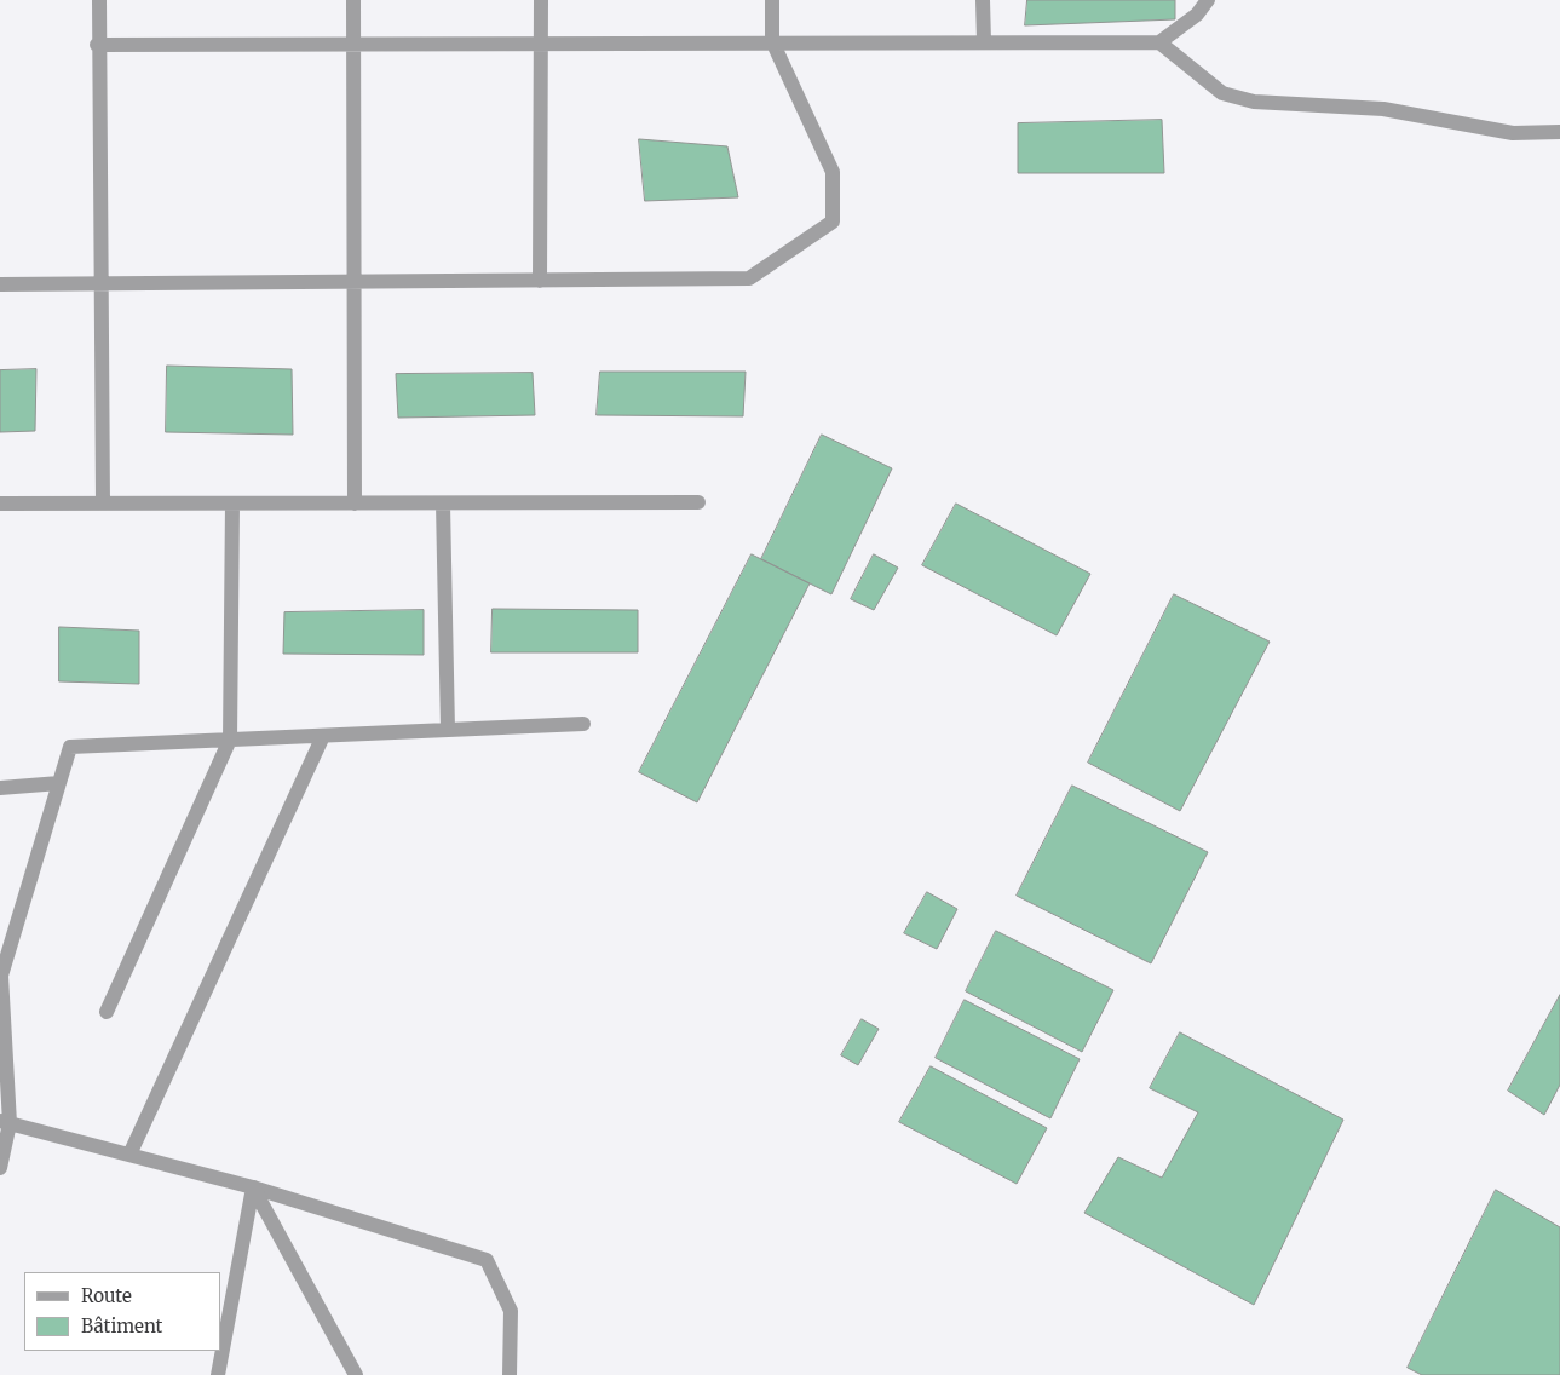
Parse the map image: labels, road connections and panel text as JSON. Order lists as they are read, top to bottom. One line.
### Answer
{"legend":["Route","Bâtiment"]}
